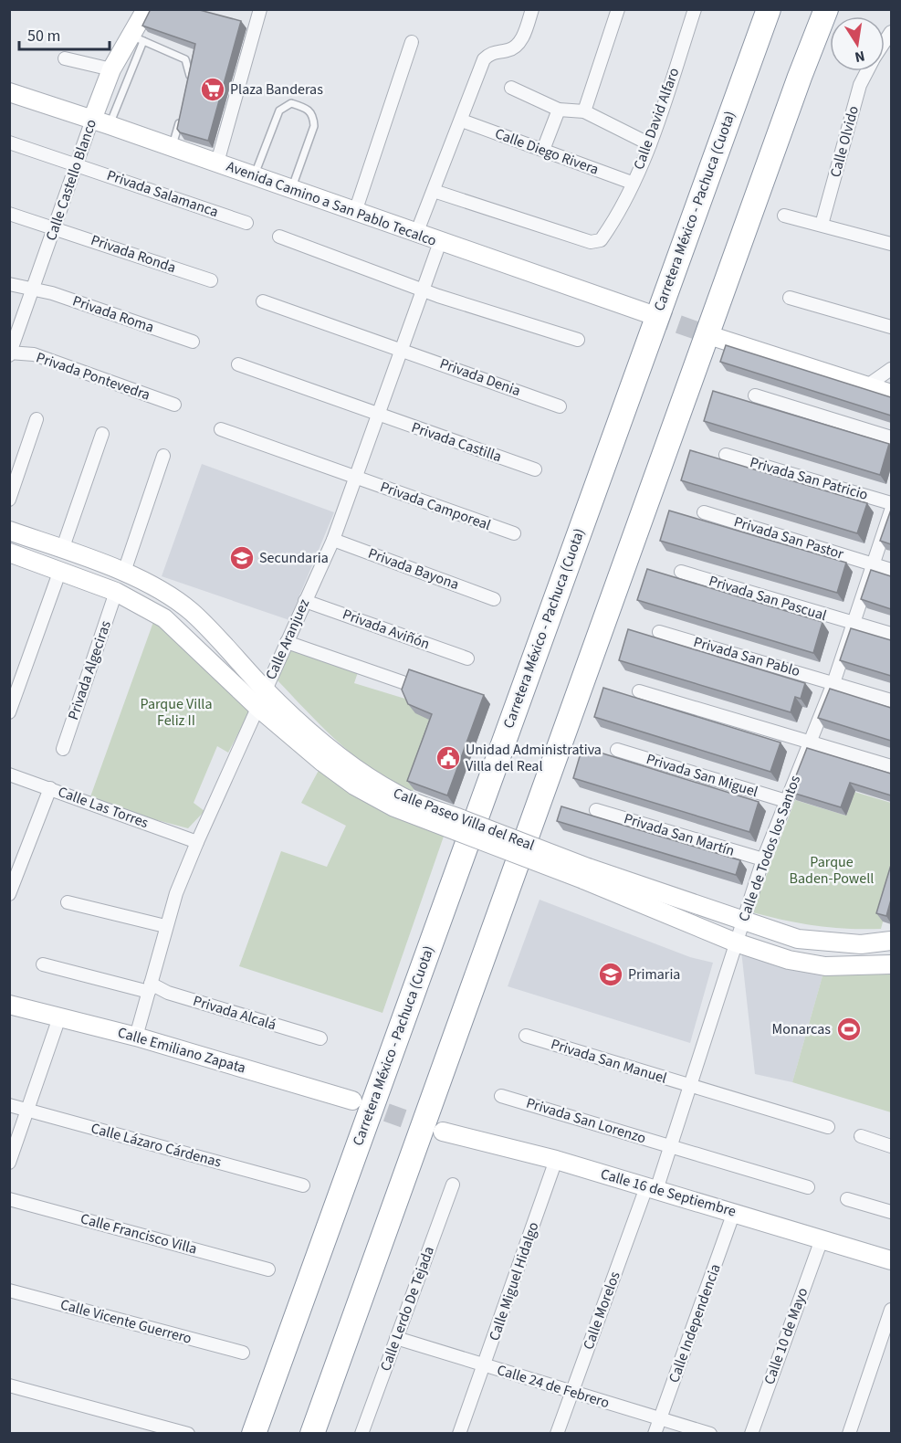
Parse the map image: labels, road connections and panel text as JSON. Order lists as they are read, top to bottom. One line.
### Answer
{"streets":{"highway":["Carretera México - Pachuca (Cuota)"],"street":["Calle David Alfaro","Calle Olvido","Calle Diego Rivera","Calle Castello Blanco","Privada Salamanca","Avenida Camino a San Pablo Tecalco","Privada Ronda","Privada Roma","Privada Pontevedra","Privada Denia","Privada Castilla","Privada San Patricio","Privada Camporeal","Privada San Pastor","Privada Bayona","Privada San Pascual","Privada Aviñón","Calle Aranjuez","Privada San Pablo","Privada Algeciras","Privada San Miguel","Calle Las Torres","Calle Paseo Villa del Real","Privada San Martín","Calle de Todos los Santos","Privada Alcalá","Calle Emiliano Zapata","Privada San Manuel","Privada San Lorenzo","Calle Lázaro Cárdenas","Calle 16 de Septiembre","Calle Francisco Villa","Calle Miguel Hidalgo","Calle Lerdo De Tejada","Calle Morelos","Calle Vicente Guerrero","Calle Independencia","Calle 10 de Mayo","Calle 24 de Febrero"]},"crossings":[["Calle David Alfaro","Calle Diego Rivera"],["Calle Castello Blanco","Privada Salamanca"],["Calle Castello Blanco","Avenida Camino a San Pablo Tecalco"],["Calle Castello Blanco","Privada Ronda"],["Calle Castello Blanco","Privada Roma"],["Calle Castello Blanco","Privada Pontevedra"],["Avenida Camino a San Pablo Tecalco","Calle Aranjuez"],["Privada Denia","Calle Aranjuez"],["Privada Castilla","Calle Aranjuez"],["Privada Camporeal","Calle Aranjuez"],["Privada San Pastor","Calle de Todos los Santos"],["Privada Bayona","Calle Aranjuez"],["Privada San Pascual","Calle de Todos los Santos"],["Privada Aviñón","Calle Aranjuez"],["Calle Aranjuez","Calle Las Torres"],["Calle Aranjuez","Calle Paseo Villa del Real"],["Calle Aranjuez","Privada Alcalá"],["Calle Aranjuez","Calle Emiliano Zapata"],["Privada San Pablo","Calle de Todos los Santos"],["Privada Algeciras","Calle Paseo Villa del Real"],["Privada San Miguel","Calle de Todos los Santos"],["Calle Paseo Villa del Real","Calle de Todos los Santos"],["Privada San Martín","Calle de Todos los Santos"],["Calle de Todos los Santos","Privada San Manuel"],["Calle de Todos los Santos","Privada San Lorenzo"],["Calle de Todos los Santos","Calle 16 de Septiembre"],["Calle de Todos los Santos","Calle Morelos"],["Calle 16 de Septiembre","Calle Miguel Hidalgo"],["Calle 16 de Septiembre","Calle Morelos"],["Calle 16 de Septiembre","Calle Independencia"],["Calle 16 de Septiembre","Calle 10 de Mayo"],["Calle Miguel Hidalgo","Calle 24 de Febrero"],["Calle Lerdo De Tejada","Calle 24 de Febrero"],["Calle Morelos","Calle 24 de Febrero"],["Calle Independencia","Calle 24 de Febrero"]],"parks":["Parque Villa Feliz II","Parque Baden-Powell"],"places":{"supermarket":["Plaza Banderas"],"school or university":["Secundaria","Primaria"],"public building":["Unidad Administrativa Villa del Real"],"sports":["Monarcas"]},"scale_bar":"50 m","north":"bottom"}
